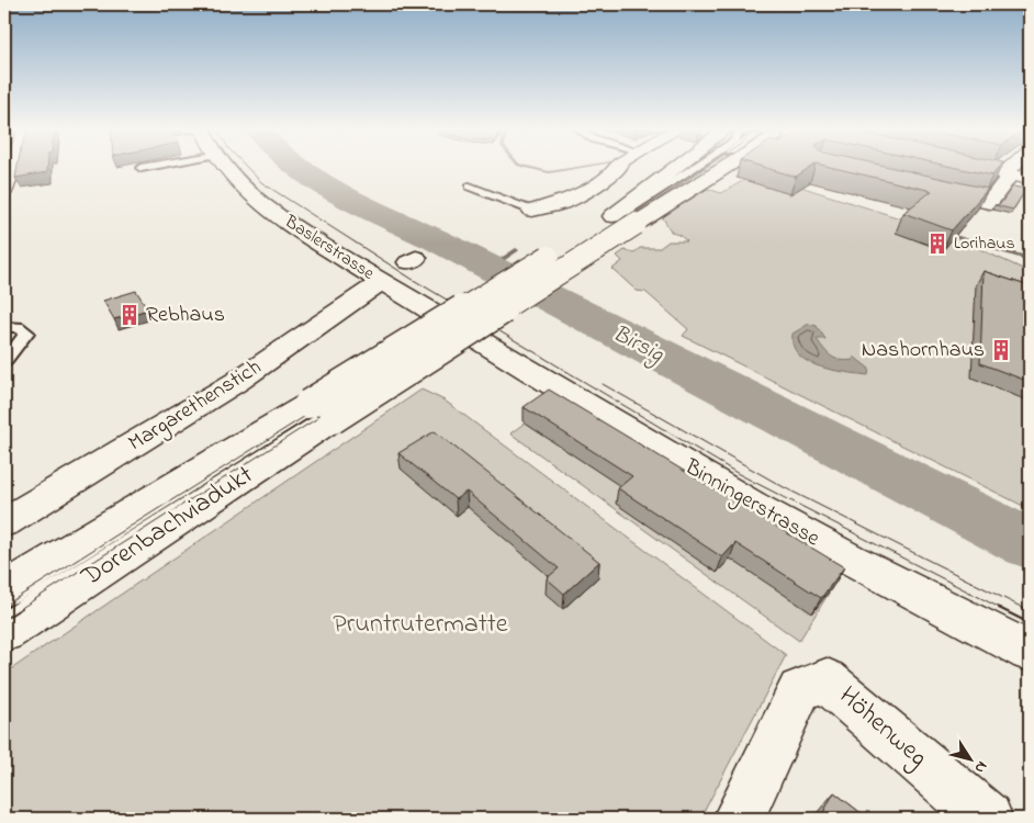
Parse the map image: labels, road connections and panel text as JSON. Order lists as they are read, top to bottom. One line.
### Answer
{"streets":{"main road":["Baslerstrasse","Margarethenstich","Binningerstrasse","Dorenbachviadukt","Höhenweg"]},"crossings":[["Baslerstrasse","Margarethenstich"],["Baslerstrasse","Binningerstrasse"]],"water":["Birsig"],"parks":["Pruntrutermatte"],"places":{"building":["Lorihaus","Rebhaus","Nashornhaus"]},"north":"bottom right"}
